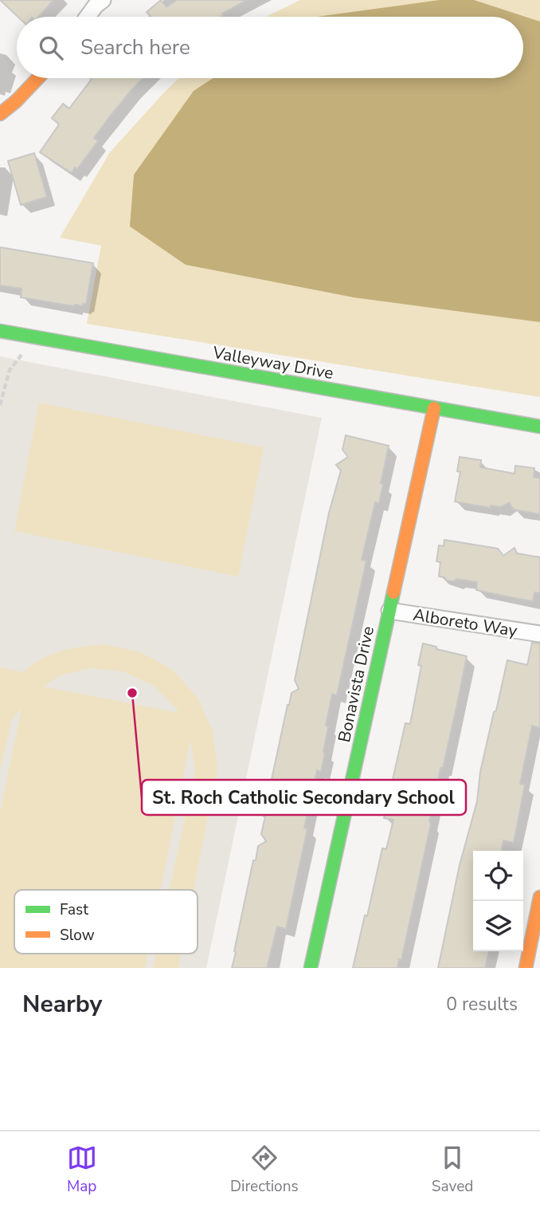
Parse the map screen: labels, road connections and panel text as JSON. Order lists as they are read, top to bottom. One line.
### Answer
{"streets":{"street":["Valleyway Drive","Alboreto Way","Bonavista Drive"]},"crossings":[["Valleyway Drive","Bonavista Drive"],["Alboreto Way","Bonavista Drive"]],"places":["St. Roch Catholic Secondary School"],"legend":["Fast","Slow"],"page":{"search":"Search here","heading":["Nearby","0 results"],"nav":["Map","Directions","Saved"]}}
